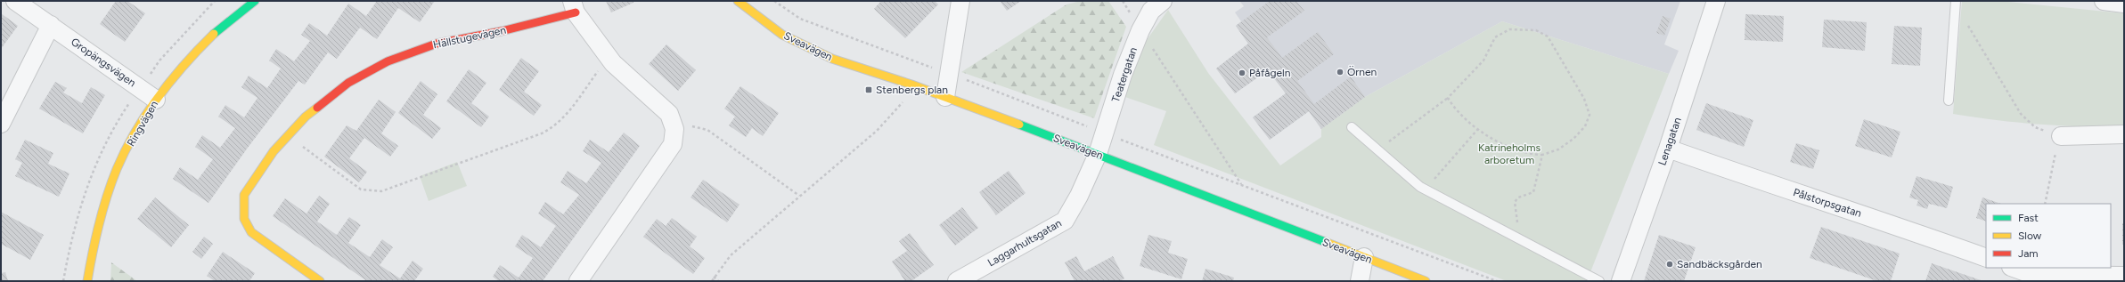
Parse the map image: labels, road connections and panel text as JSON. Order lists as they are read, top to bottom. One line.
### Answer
{"streets":{"street":["Hällstugevägen","Sveavägen","Gropängsvägen","Teatergatan","Ringvägen","Lenagatan","Pålstorpsgatan","Laggarhultsgatan"]},"crossings":[["Sveavägen","Teatergatan"],["Sveavägen","Laggarhultsgatan"],["Gropängsvägen","Ringvägen"],["Teatergatan","Laggarhultsgatan"],["Lenagatan","Pålstorpsgatan"]],"parks":["Katrineholms arboretum"],"places":{"other":["Örnen","Påfågeln","Sandbäcksgården"],"transit":["Stenbergs plan"]},"legend":["Fast","Slow","Jam"]}
